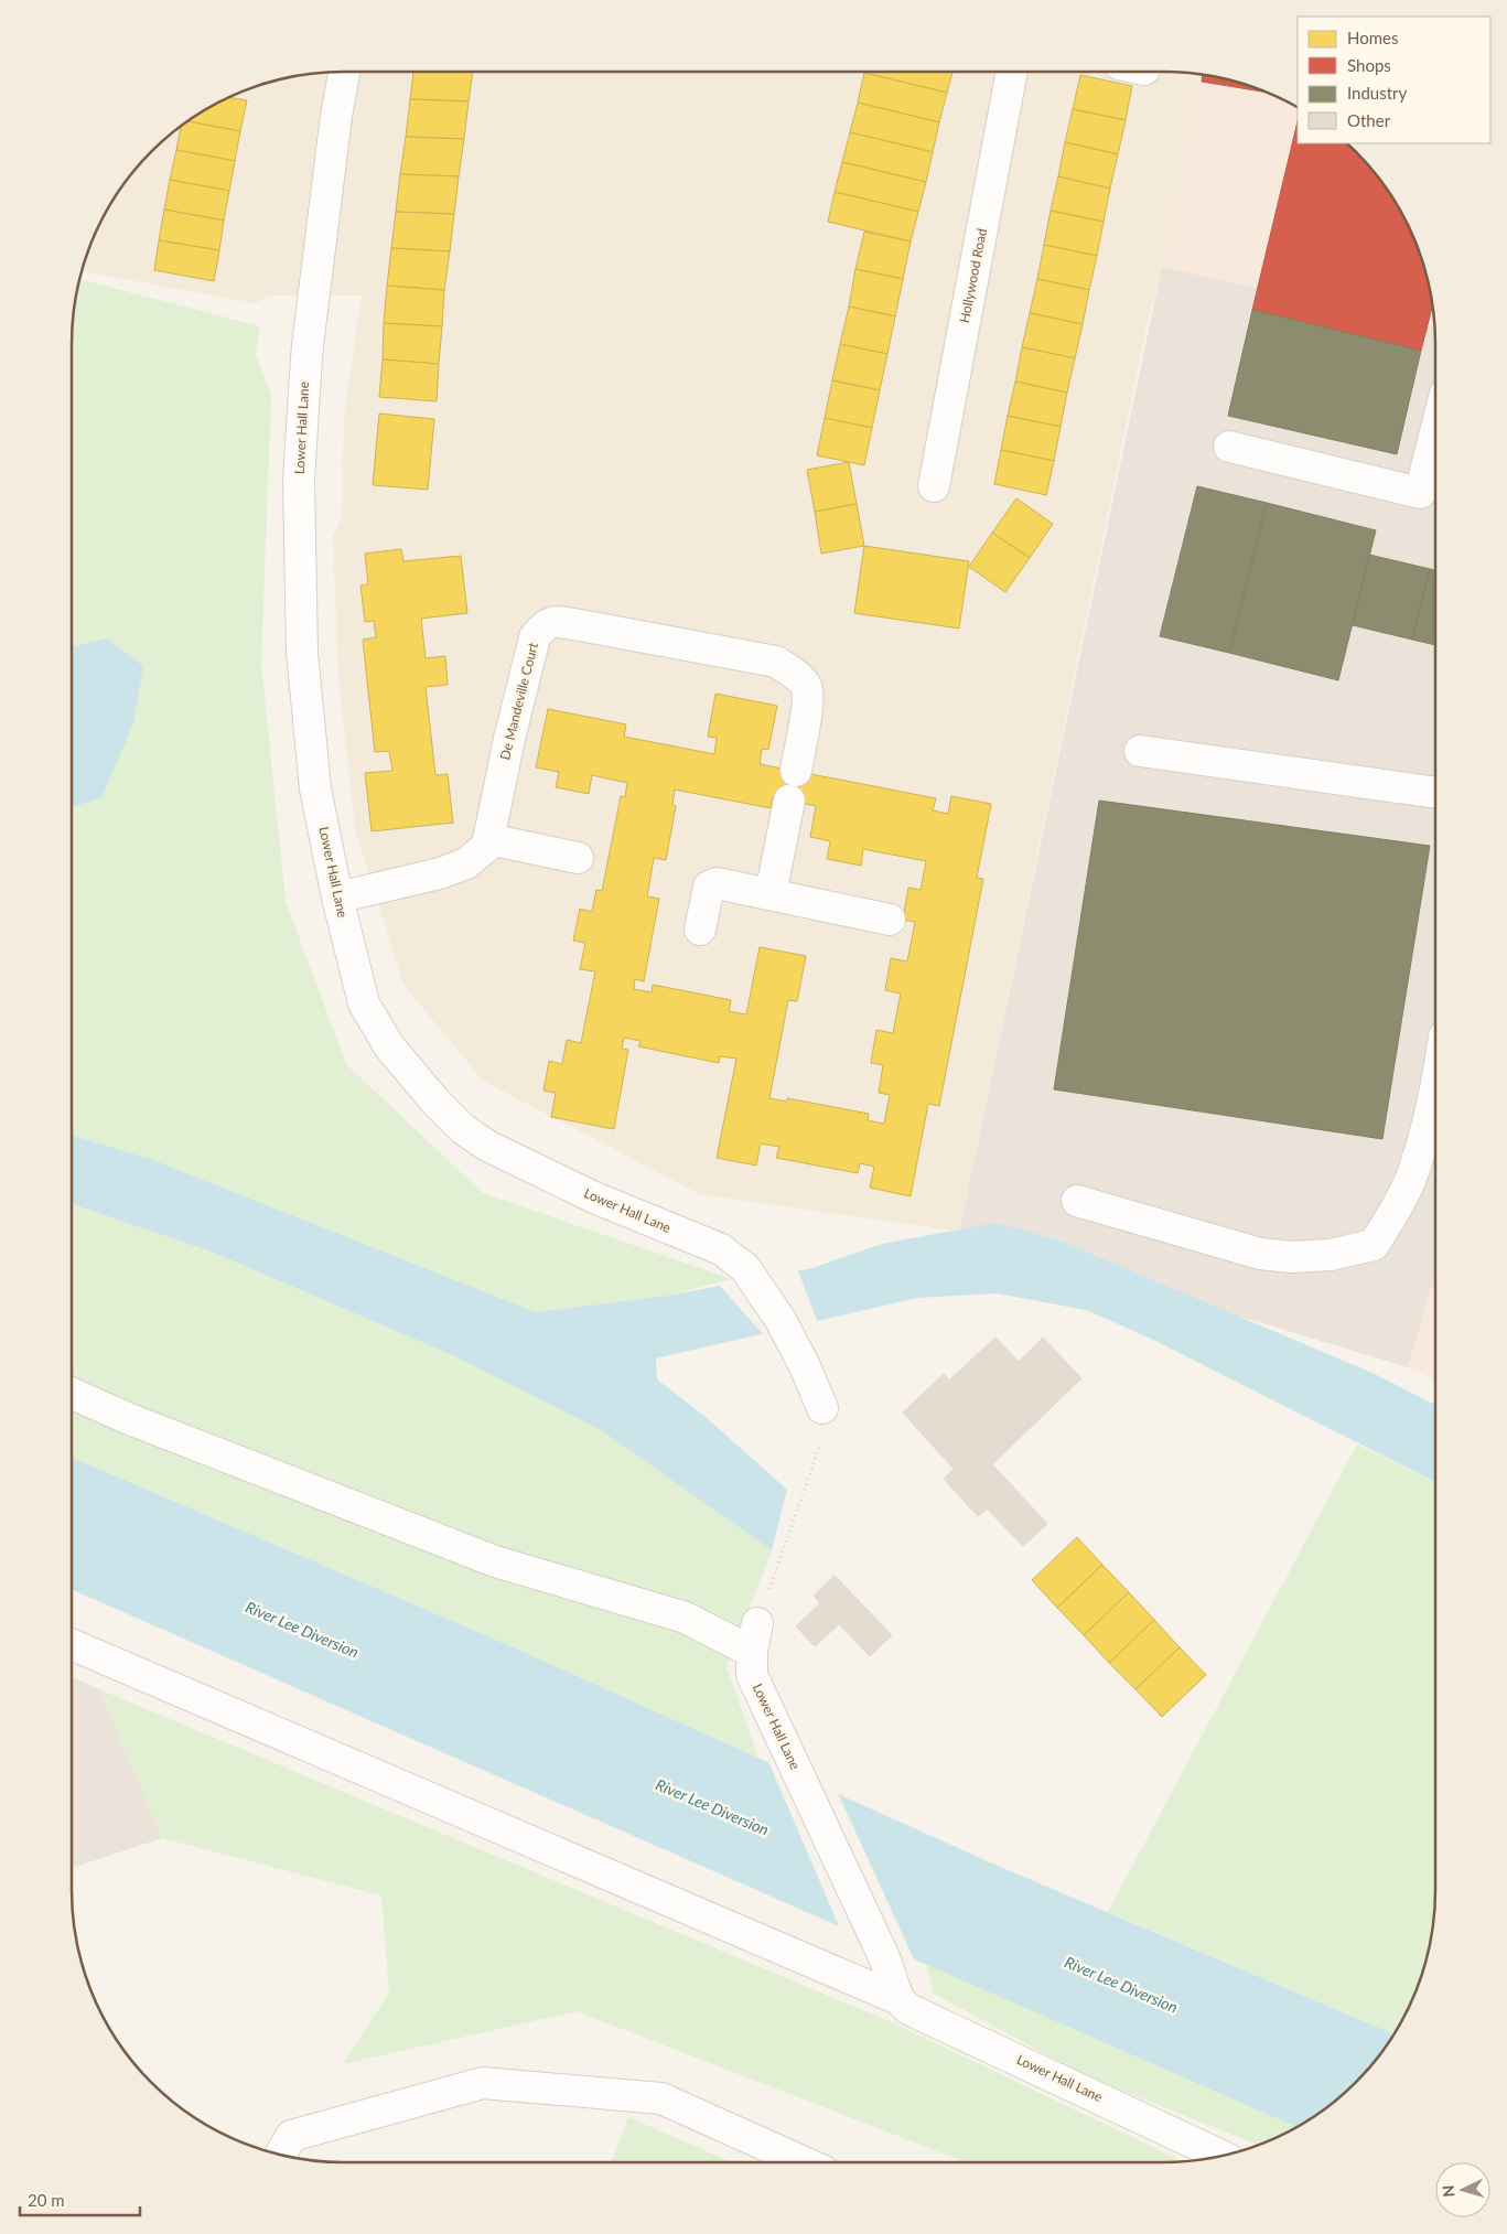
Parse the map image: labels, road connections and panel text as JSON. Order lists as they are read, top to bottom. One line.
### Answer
{"streets":{"street":["Hollywood Road","Lower Hall Lane","De Mandeville Court"]},"crossings":[["Lower Hall Lane","De Mandeville Court"]],"water":["River Lee Diversion"],"legend":["Homes","Shops","Industry","Other"],"scale_bar":"20 m","north":"left"}
